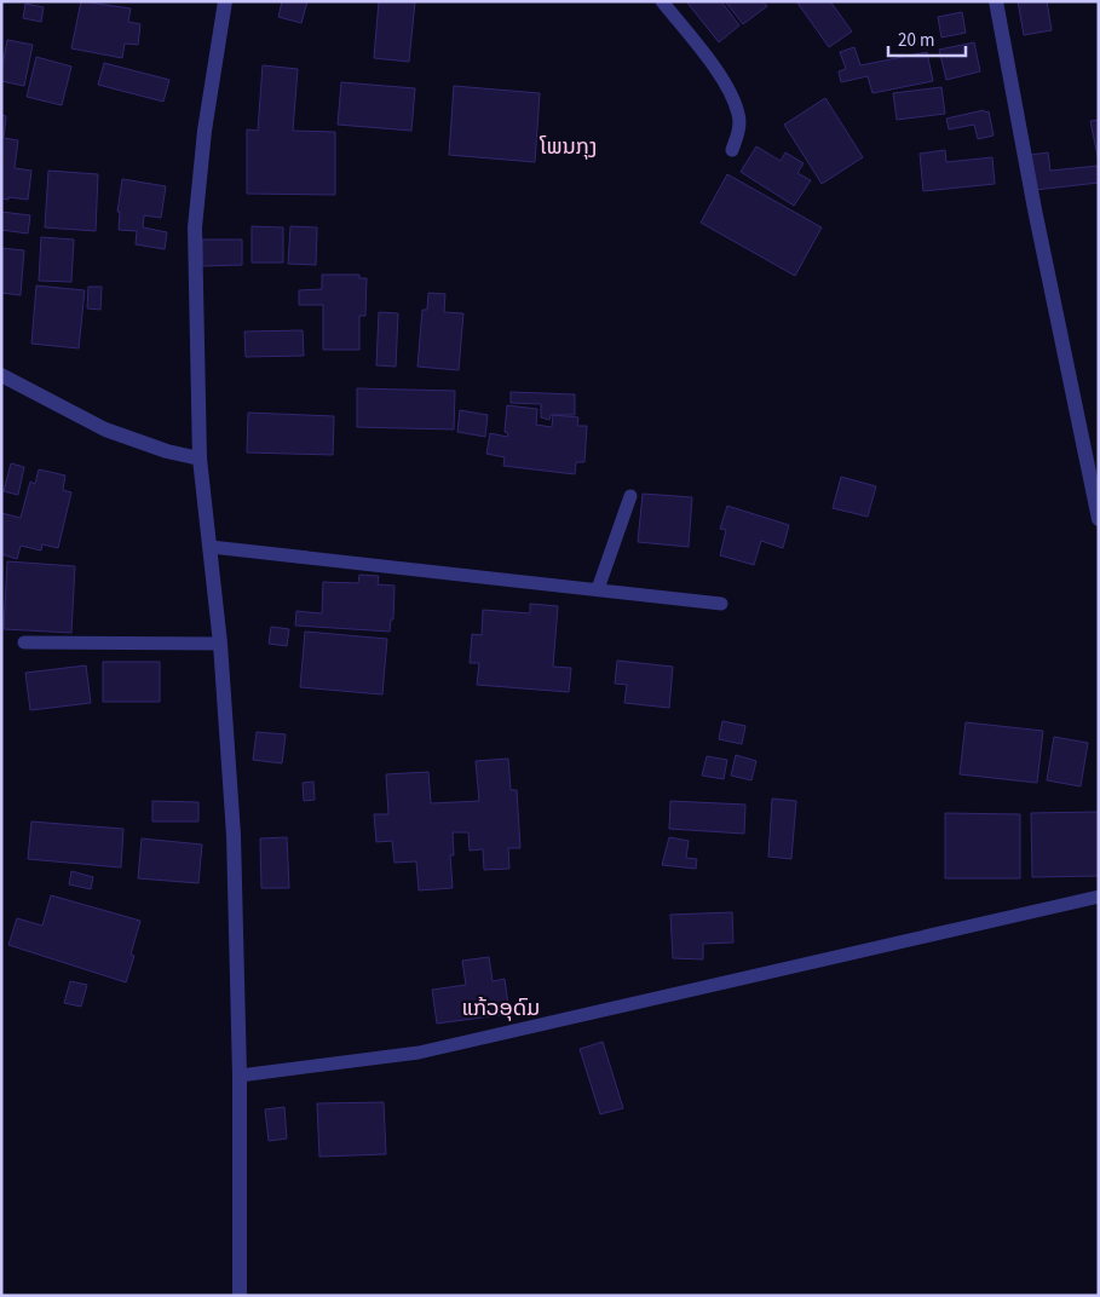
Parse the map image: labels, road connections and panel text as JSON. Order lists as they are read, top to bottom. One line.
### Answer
{"districts":["ໂພນກຸງ","ແກ້ວອຸດົມ"],"scale_bar":"20 m"}
